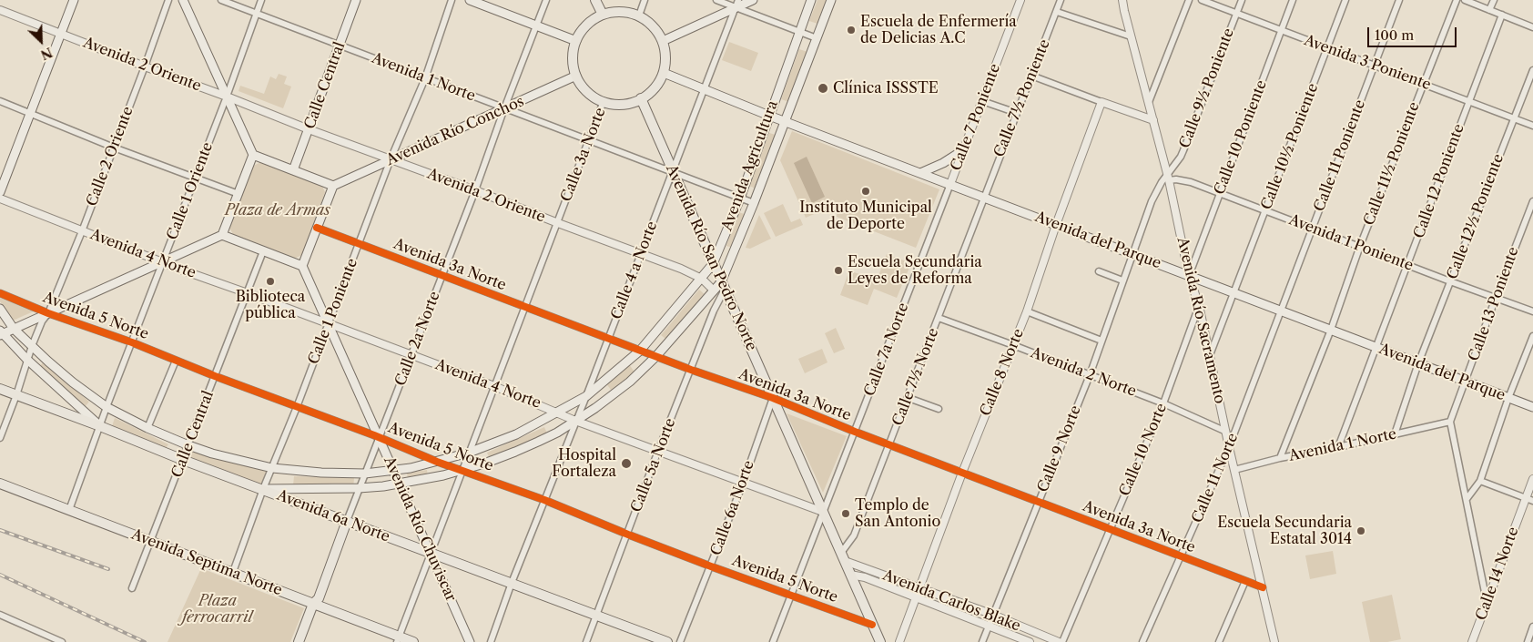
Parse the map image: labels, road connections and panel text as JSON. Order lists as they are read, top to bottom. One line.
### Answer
{"streets":{"main road":["Calle Central","Avenida Río Conchos","Avenida Agricultura","Avenida del Parque","Avenida Río San Pedro Norte","Calle 2a Norte","Avenida 6a Norte","Avenida Río Chuviscar","Avenida Septima Norte"],"street":["Avenida 3 Poniente","Avenida 2 Oriente","Avenida 1 Norte","Calle 9½ Poniente","Calle 7½ Poniente","Calle 7 Poniente","Calle 10 Poniente","Calle 10½ Poniente","Calle 3a Norte","Calle 11 Poniente","Calle 2 Oriente","Calle 11½ Poniente","Calle 12 Poniente","Calle 1 Oriente","Calle 12½ Poniente","Avenida 1 Poniente","Avenida 4 Norte","Avenida 3a Norte","Calle 4 a Norte","Calle 13 Poniente","Calle 1 Poniente","Avenida 5 Norte","Avenida Río Sacramento","Calle 7a Norte","Calle 8 Norte","Avenida 2 Norte","Calle 7½ Norte","Calle 9 Norte","Calle 10 Norte","Calle 5a Norte","Calle 11 Norte","Calle 6a Norte","Calle 14 Norte","Avenida Carlos Blake"]},"crossings":[["Avenida 3 Poniente","Calle 9½ Poniente"],["Avenida 3 Poniente","Calle 10 Poniente"],["Avenida 3 Poniente","Calle 10½ Poniente"],["Avenida 3 Poniente","Calle 11 Poniente"],["Avenida 3 Poniente","Calle 11½ Poniente"],["Avenida 3 Poniente","Calle 12 Poniente"],["Avenida 3 Poniente","Calle 12½ Poniente"],["Avenida 2 Oriente","Calle Central"],["Avenida 2 Oriente","Avenida Río Conchos"],["Avenida 2 Oriente","Calle 3a Norte"],["Avenida 2 Oriente","Calle 2 Oriente"],["Avenida 2 Oriente","Avenida Agricultura"],["Avenida 2 Oriente","Calle 1 Oriente"],["Avenida 2 Oriente","Calle 4 a Norte"],["Avenida 2 Oriente","Calle 1 Poniente"],["Avenida 2 Oriente","Calle 2a Norte"],["Avenida 1 Norte","Calle Central"],["Avenida 1 Norte","Avenida Río Conchos"],["Avenida 1 Norte","Calle 3a Norte"],["Avenida 1 Norte","Calle 11½ Poniente"],["Avenida 1 Norte","Avenida Agricultura"],["Avenida 1 Norte","Calle 12 Poniente"],["Avenida 1 Norte","Calle 1 Oriente"],["Avenida 1 Norte","Calle 12½ Poniente"],["Avenida 1 Norte","Avenida Río San Pedro Norte"],["Avenida 1 Norte","Calle 4 a Norte"],["Avenida 1 Norte","Calle 13 Poniente"],["Avenida 1 Norte","Calle 1 Poniente"],["Avenida 1 Norte","Avenida Río Sacramento"],["Avenida 1 Norte","Calle 2a Norte"],["Calle Central","Avenida Agricultura"],["Calle Central","Avenida 4 Norte"],["Calle Central","Avenida 5 Norte"],["Calle Central","Avenida 6a Norte"],["Calle Central","Avenida Septima Norte"],["Calle 9½ Poniente","Avenida del Parque"],["Calle 9½ Poniente","Avenida 1 Poniente"],["Calle 9½ Poniente","Avenida Río Sacramento"],["Calle 9½ Poniente","Calle 9 Norte"],["Calle 7½ Poniente","Avenida del Parque"],["Calle 7½ Poniente","Calle 7½ Norte"],["Calle 7 Poniente","Avenida del Parque"],["Calle 7 Poniente","Calle 7a Norte"],["Avenida Río Conchos","Calle 3a Norte"],["Avenida Río Conchos","Avenida del Parque"],["Avenida Río Conchos","Avenida Río San Pedro Norte"],["Avenida Río Conchos","Calle 1 Poniente"],["Avenida Río Conchos","Calle 2a Norte"],["Calle 10 Poniente","Avenida del Parque"],["Calle 10 Poniente","Avenida 1 Poniente"],["Calle 10 Poniente","Avenida Río Sacramento"],["Calle 10½ Poniente","Avenida del Parque"],["Calle 10½ Poniente","Avenida 1 Poniente"],["Calle 10½ Poniente","Avenida Río Sacramento"],["Calle 3a Norte","Avenida Agricultura"],["Calle 3a Norte","Avenida del Parque"],["Calle 3a Norte","Avenida 4 Norte"],["Calle 3a Norte","Avenida Río San Pedro Norte"],["Calle 3a Norte","Avenida 3a Norte"],["Calle 3a Norte","Avenida 5 Norte"],["Calle 3a Norte","Avenida 6a Norte"],["Calle 3a Norte","Avenida Río Chuviscar"],["Calle 3a Norte","Avenida Septima Norte"],["Calle 11 Poniente","Avenida del Parque"],["Calle 11 Poniente","Avenida 1 Poniente"],["Calle 11 Poniente","Calle 11 Norte"],["Calle 2 Oriente","Avenida Agricultura"],["Calle 2 Oriente","Avenida 4 Norte"],["Calle 2 Oriente","Avenida 5 Norte"],["Calle 2 Oriente","Avenida 6a Norte"],["Calle 11½ Poniente","Avenida del Parque"],["Calle 11½ Poniente","Avenida 1 Poniente"],["Avenida Agricultura","Calle 1 Oriente"],["Avenida Agricultura","Avenida del Parque"],["Avenida Agricultura","Avenida 4 Norte"],["Avenida Agricultura","Avenida Río San Pedro Norte"],["Avenida Agricultura","Avenida 3a Norte"],["Avenida Agricultura","Calle 4 a Norte"],["Avenida Agricultura","Calle 1 Poniente"],["Avenida Agricultura","Avenida 5 Norte"],["Avenida Agricultura","Calle 2a Norte"],["Avenida Agricultura","Calle 5a Norte"],["Avenida Agricultura","Avenida 6a Norte"],["Avenida Agricultura","Avenida Río Chuviscar"],["Calle 12 Poniente","Avenida del Parque"],["Calle 12 Poniente","Avenida 1 Poniente"],["Calle 1 Oriente","Avenida 4 Norte"],["Calle 1 Oriente","Avenida 5 Norte"],["Calle 1 Oriente","Avenida 6a Norte"],["Calle 1 Oriente","Avenida Septima Norte"],["Calle 12½ Poniente","Avenida del Parque"],["Calle 12½ Poniente","Avenida 1 Poniente"],["Avenida del Parque","Avenida Río San Pedro Norte"],["Avenida del Parque","Calle 4 a Norte"],["Avenida del Parque","Calle 13 Poniente"],["Avenida del Parque","Avenida Río Sacramento"],["Avenida del Parque","Calle 7a Norte"],["Avenida del Parque","Calle 8 Norte"],["Avenida del Parque","Calle 7½ Norte"],["Avenida del Parque","Calle 9 Norte"],["Avenida del Parque","Calle 11 Norte"],["Avenida 1 Poniente","Calle 13 Poniente"],["Avenida 1 Poniente","Avenida Río Sacramento"],["Avenida 4 Norte","Avenida Río San Pedro Norte"],["Avenida 4 Norte","Calle 4 a Norte"],["Avenida 4 Norte","Calle 1 Poniente"],["Avenida 4 Norte","Calle 2a Norte"],["Avenida 4 Norte","Calle 7a Norte"],["Avenida 4 Norte","Calle 5a Norte"],["Avenida 4 Norte","Calle 6a Norte"],["Avenida 4 Norte","Avenida Río Chuviscar"],["Avenida Río San Pedro Norte","Avenida 3a Norte"],["Avenida Río San Pedro Norte","Calle 4 a Norte"],["Avenida Río San Pedro Norte","Avenida 5 Norte"],["Avenida Río San Pedro Norte","Calle 7a Norte"],["Avenida Río San Pedro Norte","Calle 7½ Norte"],["Avenida Río San Pedro Norte","Calle 5a Norte"],["Avenida Río San Pedro Norte","Calle 6a Norte"],["Avenida Río San Pedro Norte","Avenida Carlos Blake"],["Avenida 3a Norte","Calle 4 a Norte"],["Avenida 3a Norte","Calle 1 Poniente"],["Avenida 3a Norte","Avenida Río Sacramento"],["Avenida 3a Norte","Calle 2a Norte"],["Avenida 3a Norte","Calle 7a Norte"],["Avenida 3a Norte","Calle 8 Norte"],["Avenida 3a Norte","Calle 7½ Norte"],["Avenida 3a Norte","Calle 9 Norte"],["Avenida 3a Norte","Calle 10 Norte"],["Avenida 3a Norte","Calle 5a Norte"],["Avenida 3a Norte","Calle 11 Norte"],["Avenida 3a Norte","Calle 6a Norte"],["Calle 4 a Norte","Avenida 5 Norte"],["Calle 4 a Norte","Avenida 6a Norte"],["Calle 1 Poniente","Avenida 5 Norte"],["Calle 1 Poniente","Avenida 6a Norte"],["Calle 1 Poniente","Avenida Río Chuviscar"],["Calle 1 Poniente","Avenida Septima Norte"],["Avenida 5 Norte","Calle 2a Norte"],["Avenida 5 Norte","Calle 7a Norte"],["Avenida 5 Norte","Calle 5a Norte"],["Avenida 5 Norte","Calle 6a Norte"],["Avenida 5 Norte","Avenida Río Chuviscar"],["Avenida Río Sacramento","Avenida 2 Norte"],["Avenida Río Sacramento","Calle 10 Norte"],["Avenida Río Sacramento","Calle 11 Norte"],["Calle 2a Norte","Avenida 6a Norte"],["Calle 2a Norte","Avenida Río Chuviscar"],["Calle 2a Norte","Avenida Septima Norte"],["Calle 8 Norte","Avenida 2 Norte"],["Calle 8 Norte","Avenida Carlos Blake"],["Avenida 2 Norte","Calle 7½ Norte"],["Avenida 2 Norte","Calle 9 Norte"],["Avenida 2 Norte","Calle 10 Norte"],["Calle 7½ Norte","Avenida Carlos Blake"],["Calle 9 Norte","Avenida Carlos Blake"],["Calle 5a Norte","Avenida 6a Norte"],["Avenida 6a Norte","Avenida Río Chuviscar"]],"parks":["Plaza de Armas","Plaza ferrocarril"],"places":["Escuela de Enfermería de Delicias A.C","Clínica ISSSTE","Instituto Municipal de Deporte","Escuela Secundaria Leyes de Reforma","Biblioteca pública","Hospital Fortaleza","Templo de San Antonio","Escuela Secundaria Estatal 3014"],"scale_bar":"100 m","north":"bottom right"}
